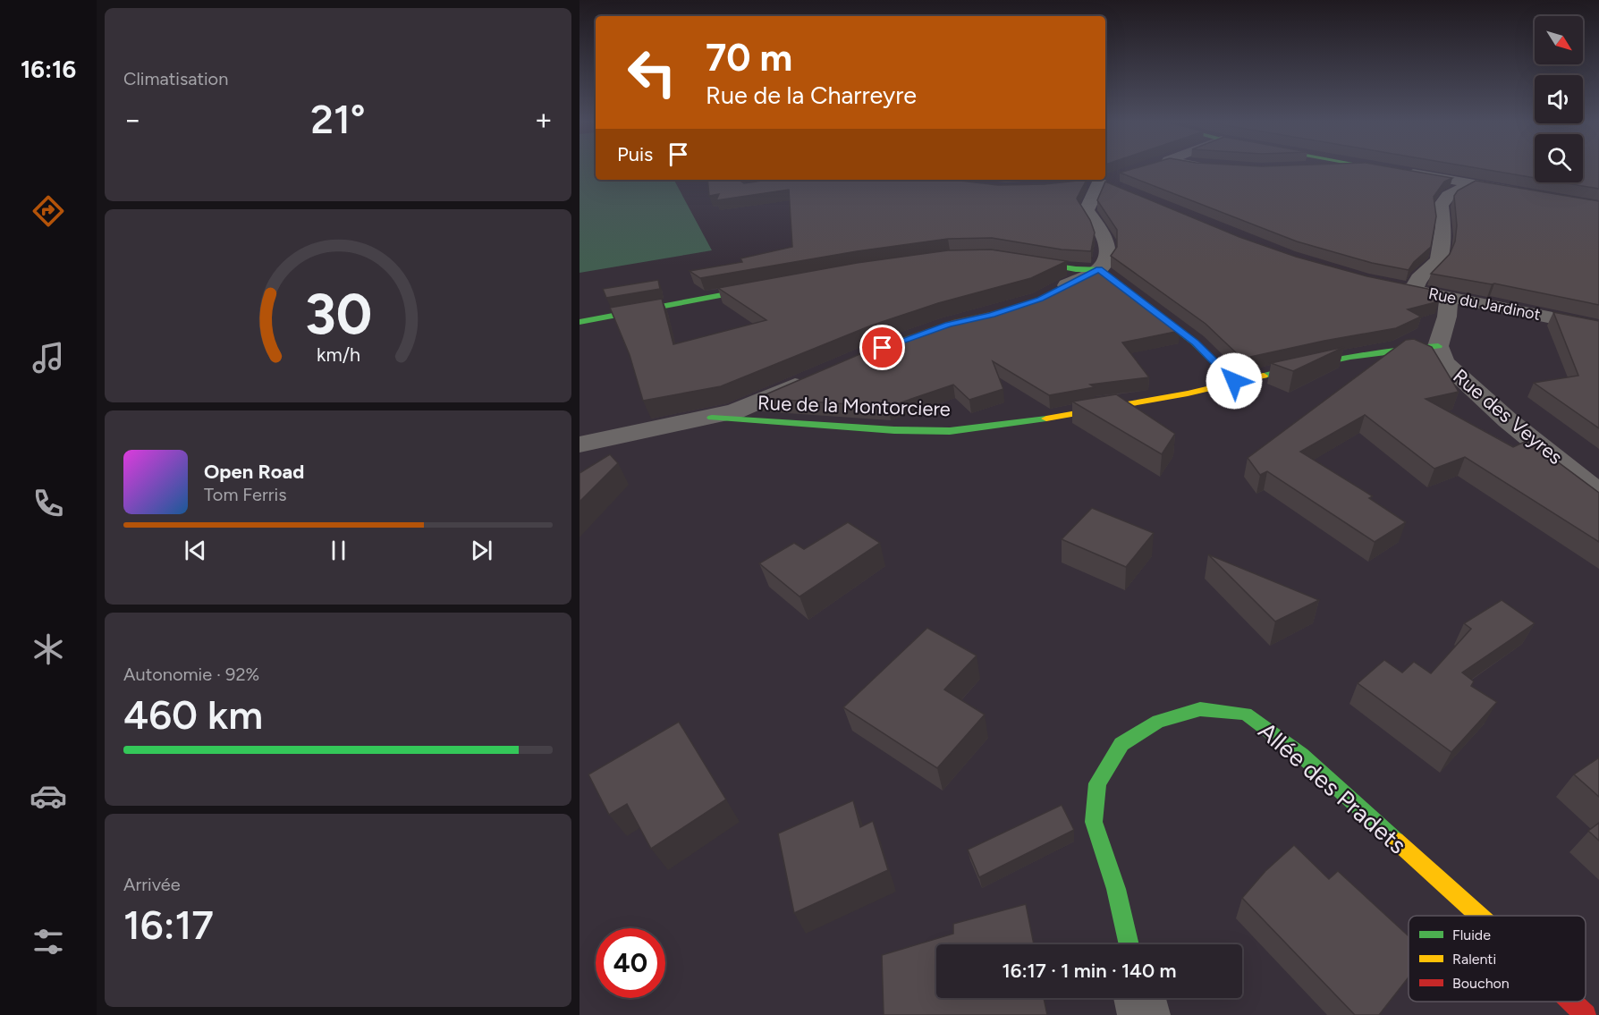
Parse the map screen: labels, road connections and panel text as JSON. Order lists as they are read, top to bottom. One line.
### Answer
{"streets":{"street":["Rue du Jardinot","Rue de la Montorciere","Rue des Veyres","Allée des Pradets"]},"crossings":[["Rue de la Montorciere","Rue des Veyres"]],"legend":["Fluide","Ralenti","Bouchon"],"north":"bottom right","page":{"tabs":"16:16","tile":["Climatisation",["Autonomie · 92%","460 km"],["Arrivée","16:17"]],"turn":["70 m","Rue de la Charreyre"],"heat":["−","21°","+"],"then":"Puis","song":["Open Road","Tom Ferris"],"limit":"40","trip":"16:17 · 1 min · 140 m","gauge":["30","km/h"]}}
